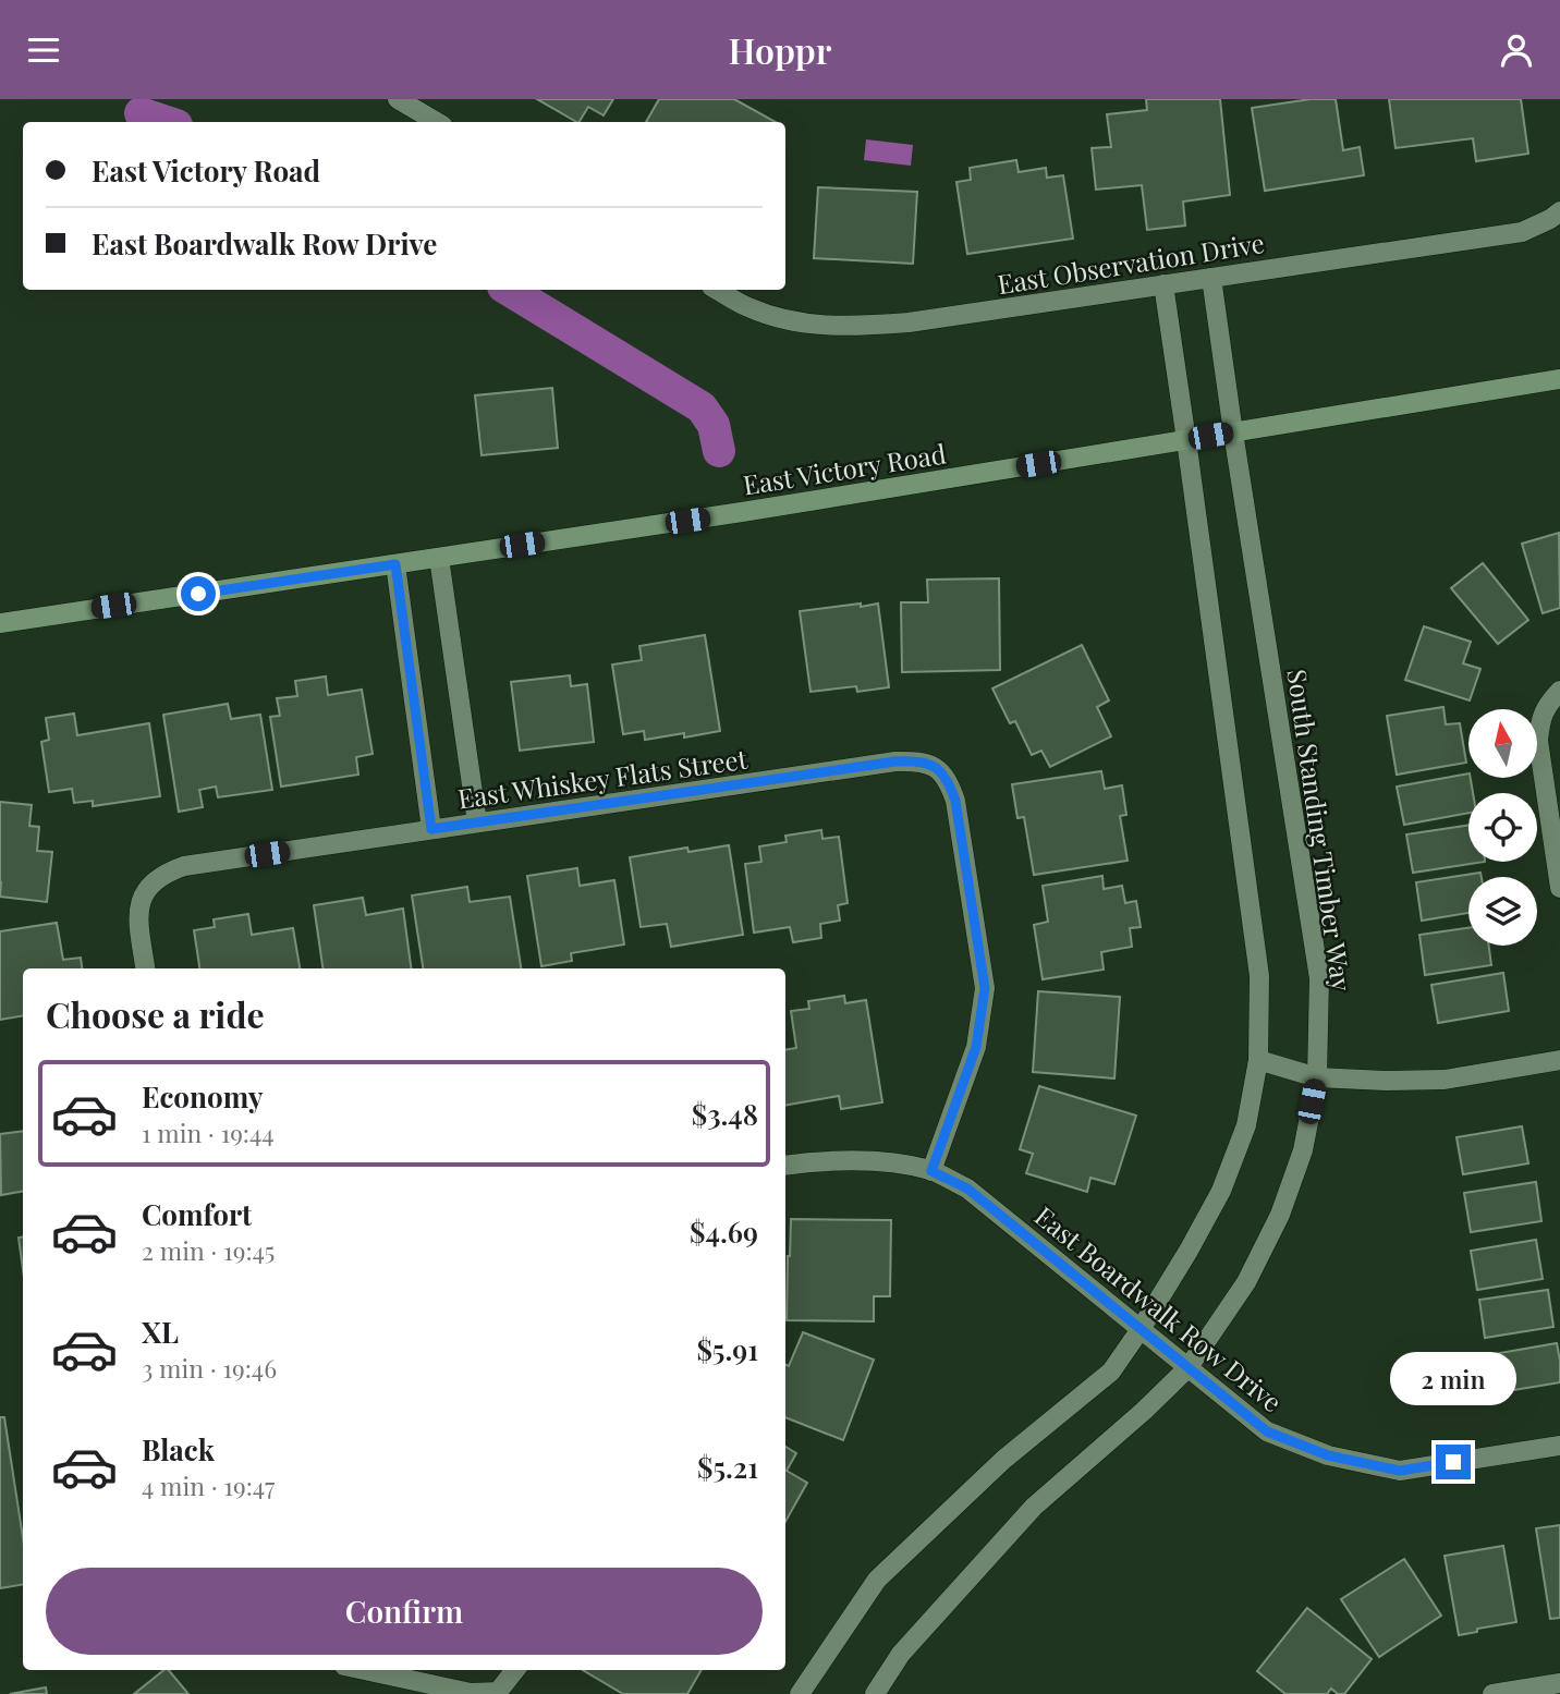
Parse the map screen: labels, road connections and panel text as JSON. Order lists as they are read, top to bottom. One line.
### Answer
{"streets":{"main road":["East Victory Road"],"street":["East Observation Drive","East Whiskey Flats Street","South Standing Timber Way","East Boardwalk Row Drive"]},"crossings":[["East Observation Drive","South Standing Timber Way"],["East Victory Road","South Standing Timber Way"],["East Whiskey Flats Street","East Boardwalk Row Drive"],["South Standing Timber Way","East Boardwalk Row Drive"]],"north":"top","page":{"header":"Hoppr","banner":["East Victory Road","East Boardwalk Row Drive"],"heading":"Choose a ride","list":[{"name":"Economy","note":"1 min · 19:44","value":"$3.48"},{"name":"Comfort","note":"2 min · 19:45","value":"$4.69"},{"name":"XL","note":"3 min · 19:46","value":"$5.91"},{"name":"Black","note":"4 min · 19:47","value":"$5.21"}],"bubble":"2 min","buttons":"Confirm"}}
